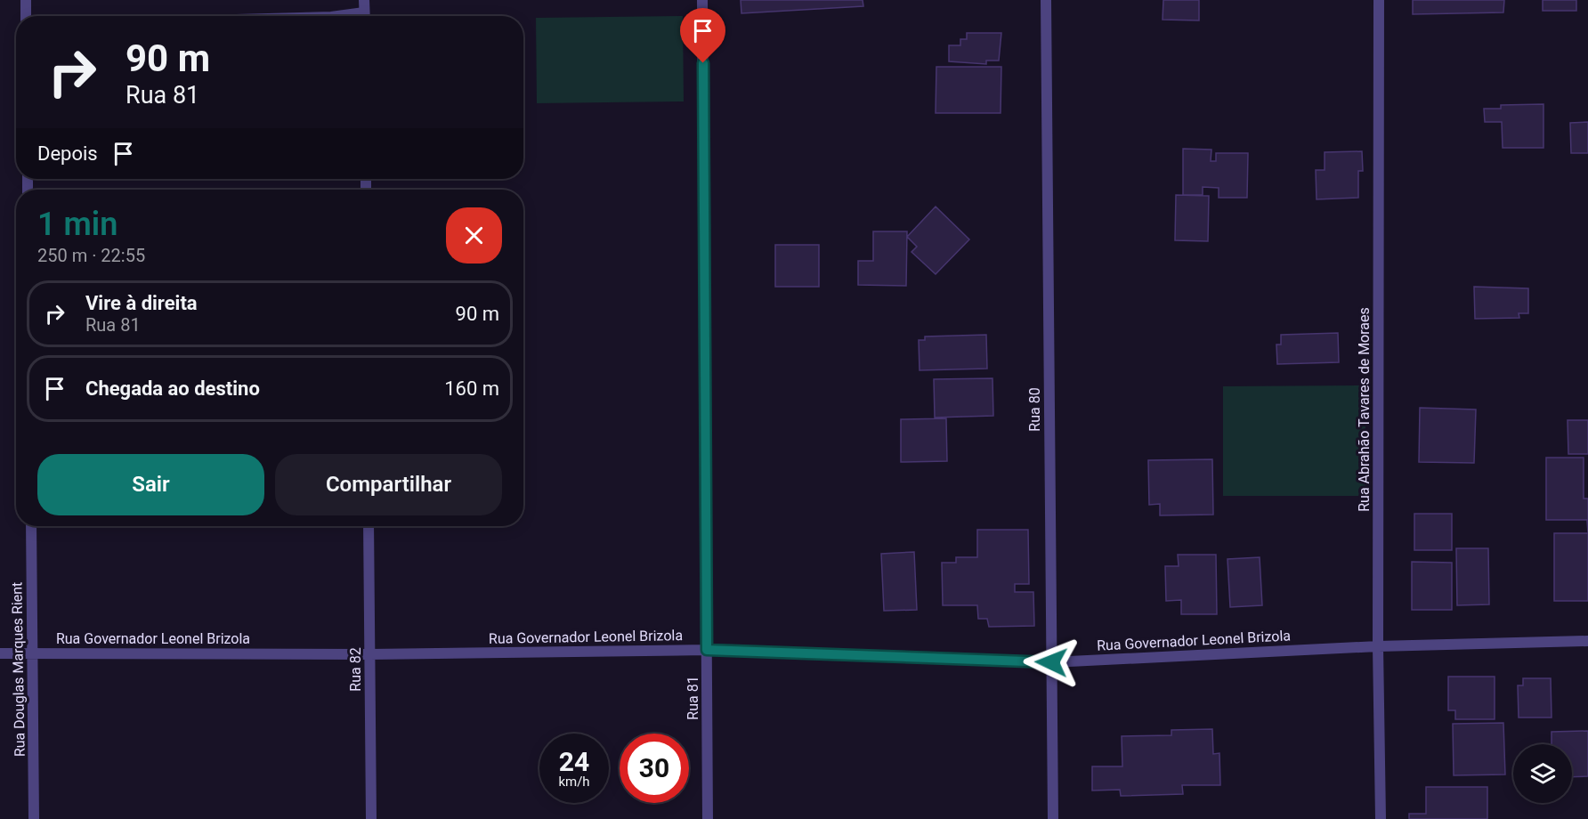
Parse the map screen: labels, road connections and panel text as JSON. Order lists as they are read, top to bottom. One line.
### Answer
{"streets":{"street":["Rua 80","Rua Abrahão Tavares de Moraes","Rua Governador Leonel Brizola","Rua Douglas Marques Rient","Rua 82","Rua 81"]},"crossings":[["Rua 80","Rua Governador Leonel Brizola"],["Rua Abrahão Tavares de Moraes","Rua Governador Leonel Brizola"],["Rua Governador Leonel Brizola","Rua Douglas Marques Rient"],["Rua Governador Leonel Brizola","Rua 82"],["Rua Governador Leonel Brizola","Rua 81"]],"page":{"turn":["90 m","Rua 81"],"then":"Depois","heading":["1 min","250 m · 22:55"],"list":[{"name":"Vire à direita","note":"Rua 81","value":"90 m"},{"name":"Chegada ao destino","value":"160 m"}],"buttons":["Sair","Compartilhar"],"speed":"24 km/h","limit":"30"}}
